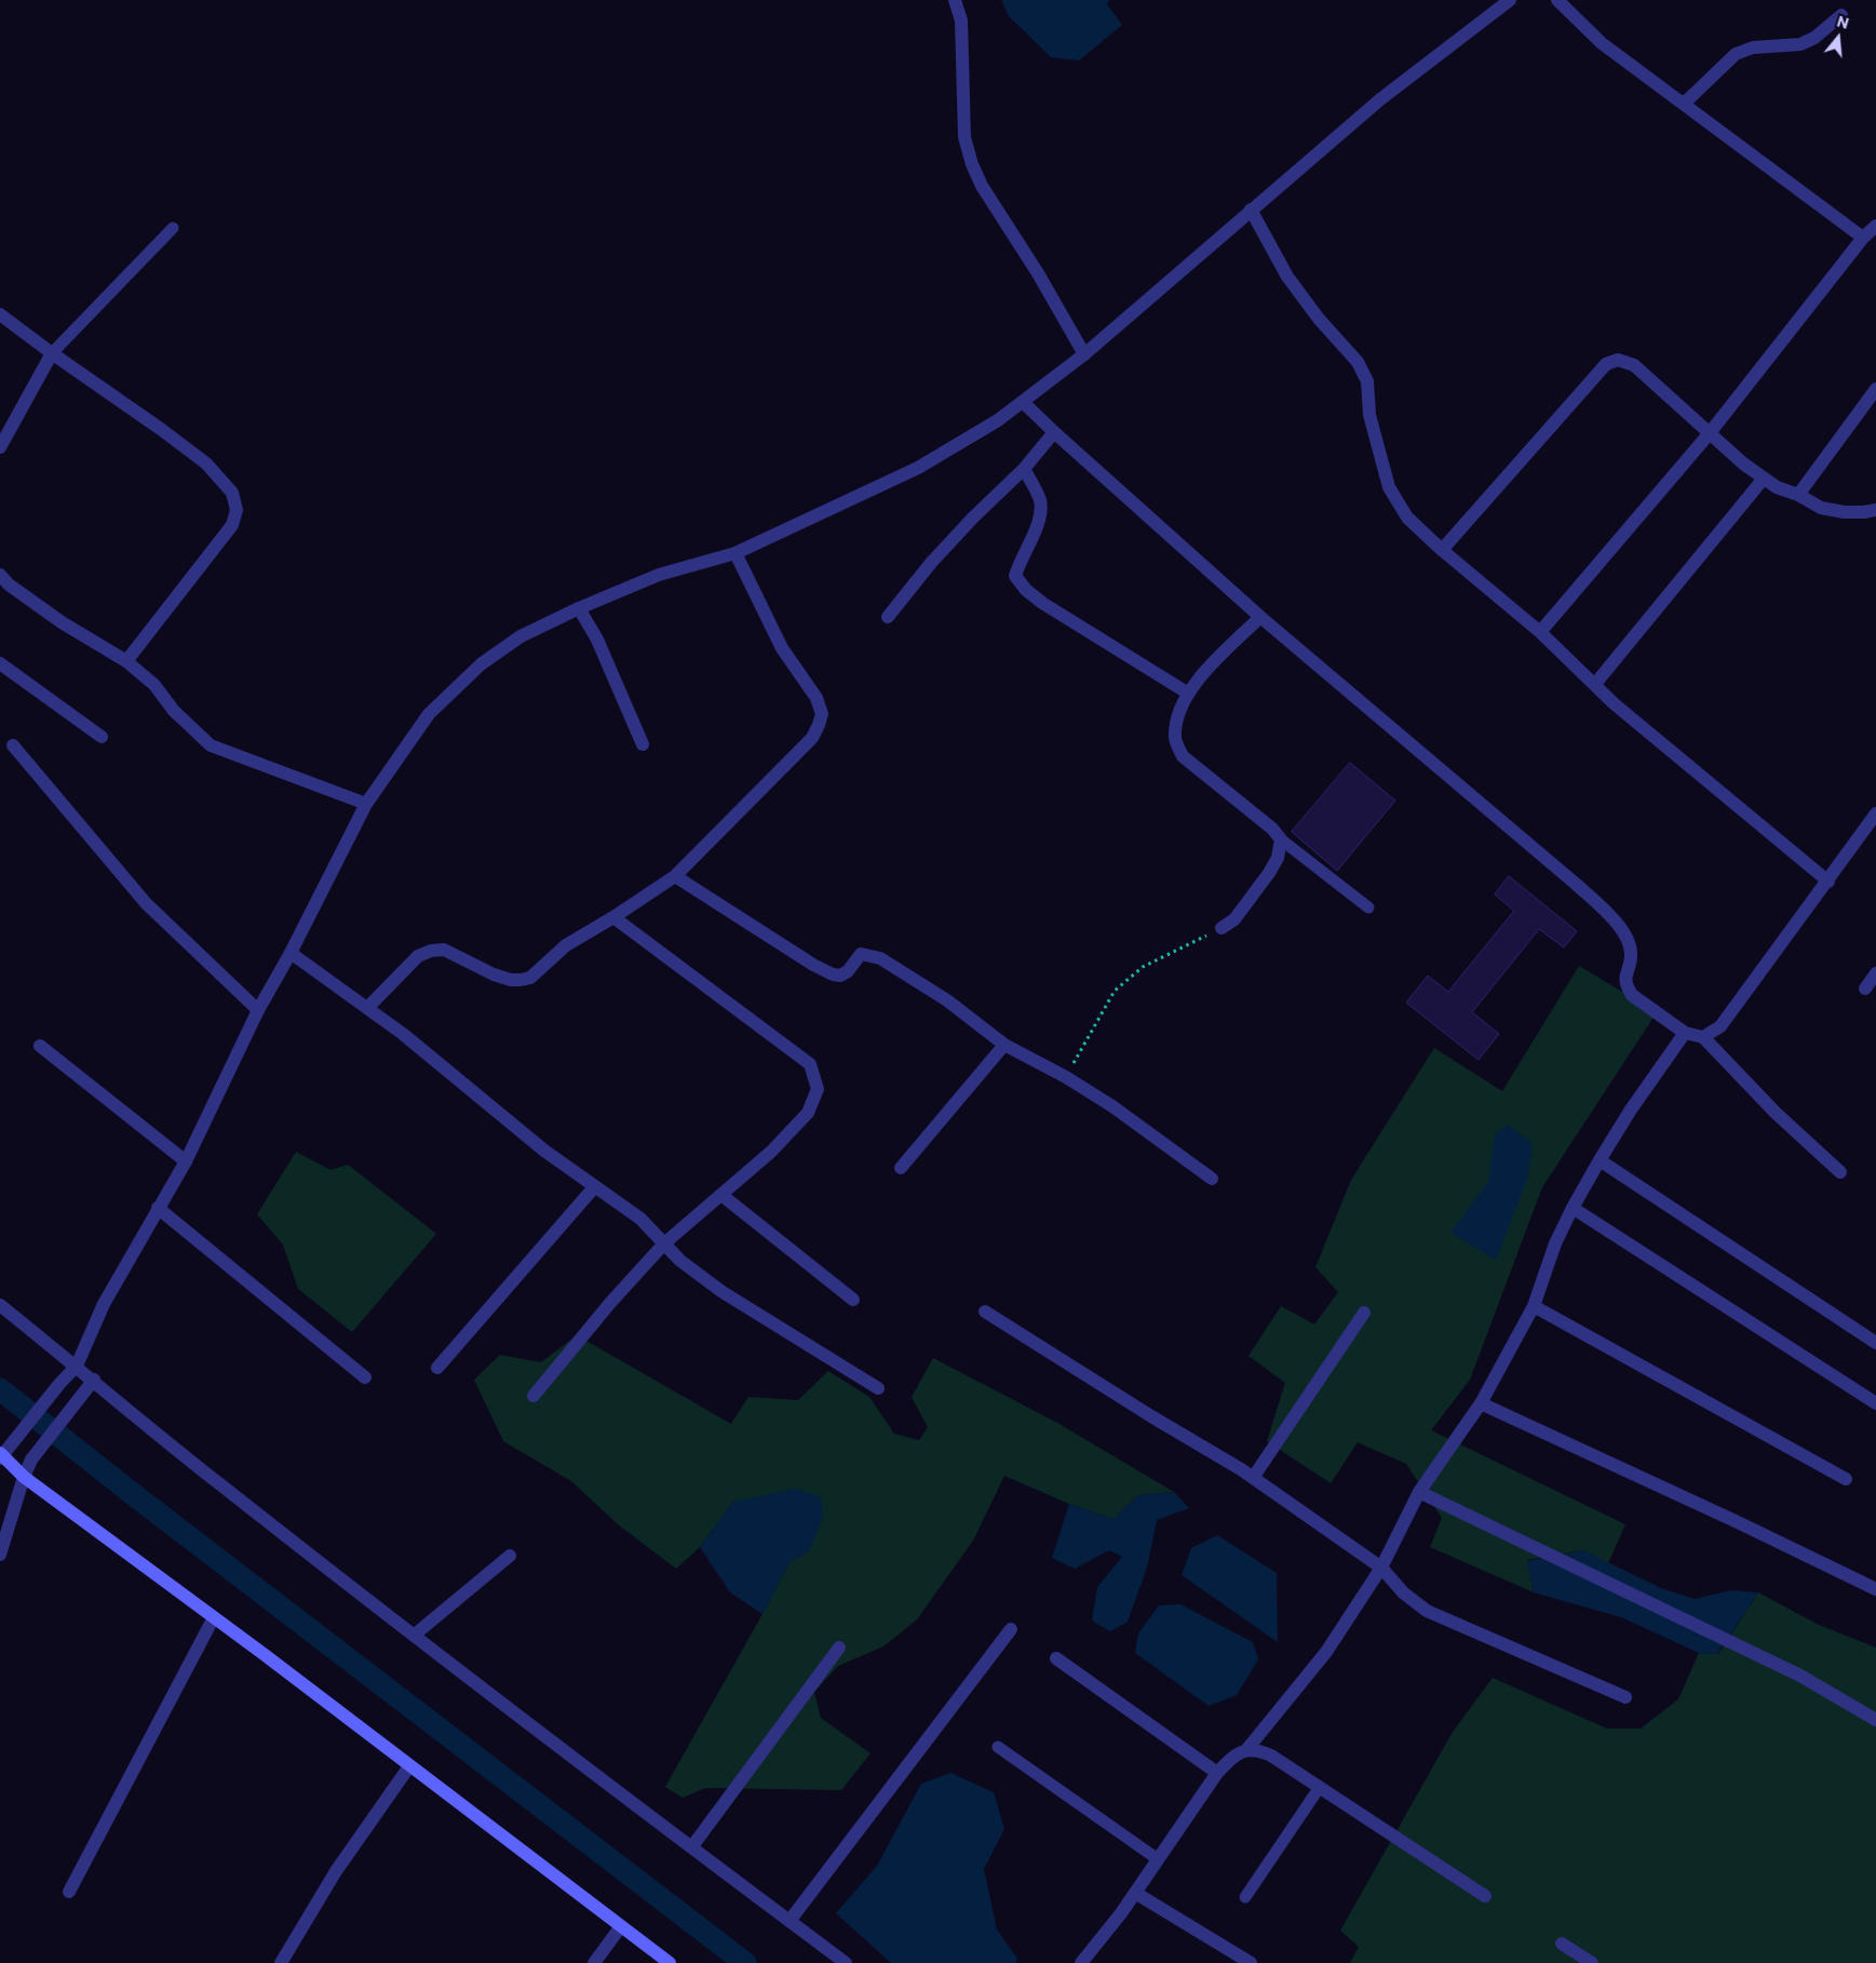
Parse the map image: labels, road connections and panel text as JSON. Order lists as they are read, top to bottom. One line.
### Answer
{"north":"top"}
